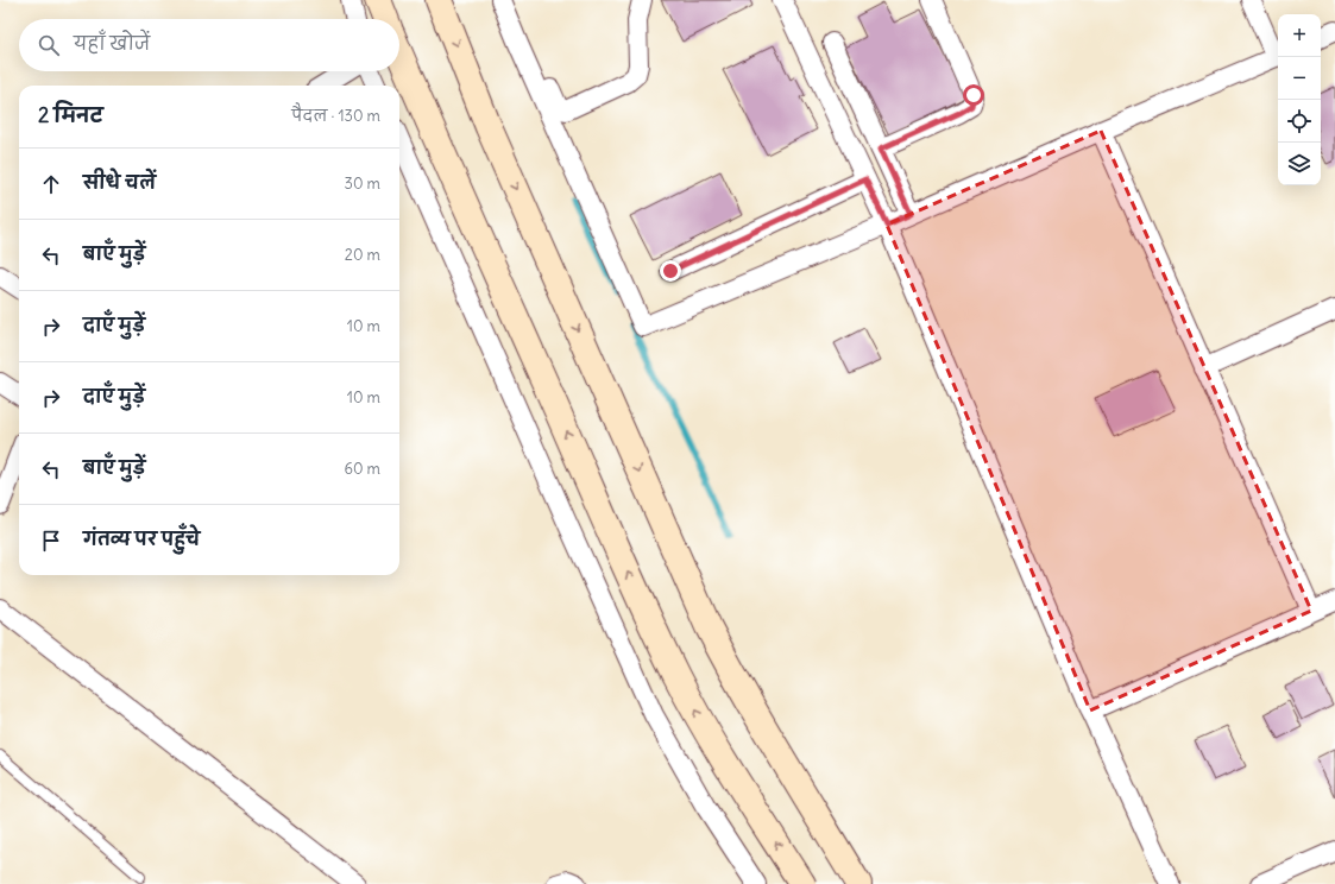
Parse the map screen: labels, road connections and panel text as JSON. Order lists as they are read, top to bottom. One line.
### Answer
{"page":{"map_buttons":["+","−"],"search":"यहाँ खोजें","heading":["2 मिनट","पैदल · 130 m"],"list":[["सीधे चलें","30 m"],["बाएँ मुड़ें","20 m"],["दाएँ मुड़ें","10 m"],["दाएँ मुड़ें","10 m"],["बाएँ मुड़ें","60 m"],"गंतव्य पर पहुँचे"]}}
